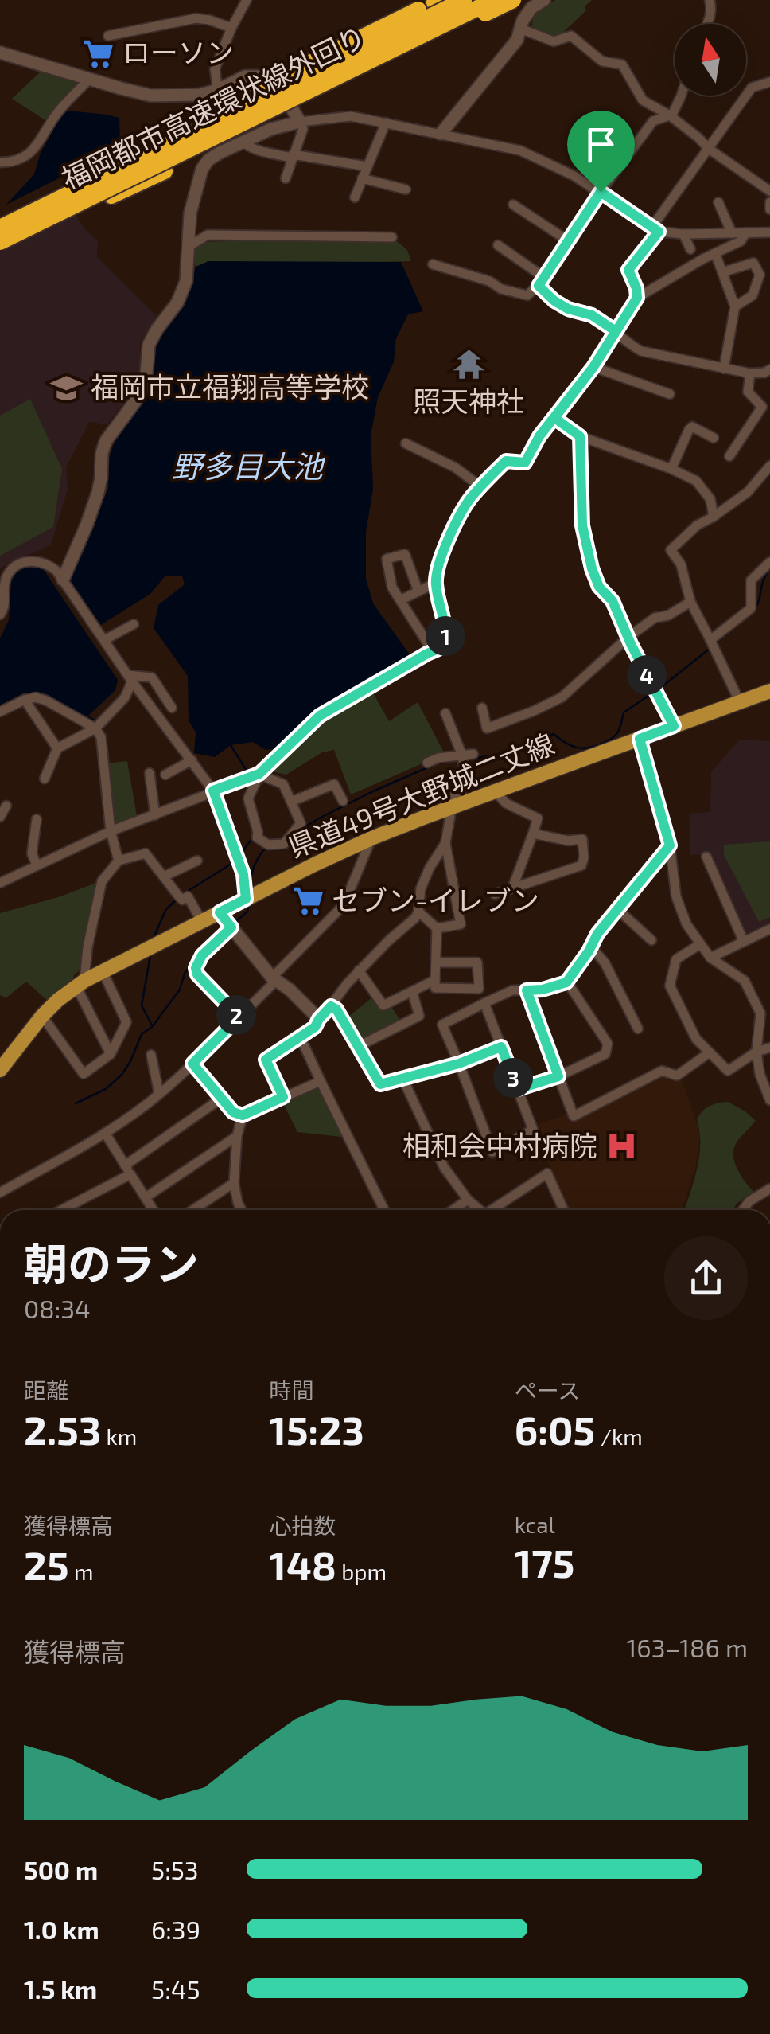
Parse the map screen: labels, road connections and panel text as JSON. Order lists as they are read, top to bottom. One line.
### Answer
{"streets":{"highway":["福岡都市高速環状線外回り"],"main road":["県道49号大野城二丈線"]},"water":["野多目大池"],"places":{"supermarket":["ローソン","セブン-イレブン"],"temple":["照天神社"],"school or university":["福岡市立福翔高等学校"],"hospital":["相和会中村病院"]},"north":"top","page":{"pins":["1","4","2","3"],"heading":["朝のラン","08:34"],"stats":[["距離","2.53 km"],["時間","15:23"],["ペース","6:05 /km"],["獲得標高","25 m"],["心拍数","148 bpm"],["kcal","175"]],"chart":["獲得標高","163–186 m"],"list":[{"name":"500 m","note":"5:53"},{"name":"1.0 km","note":"6:39"},{"name":"1.5 km","note":"5:45"}]}}
